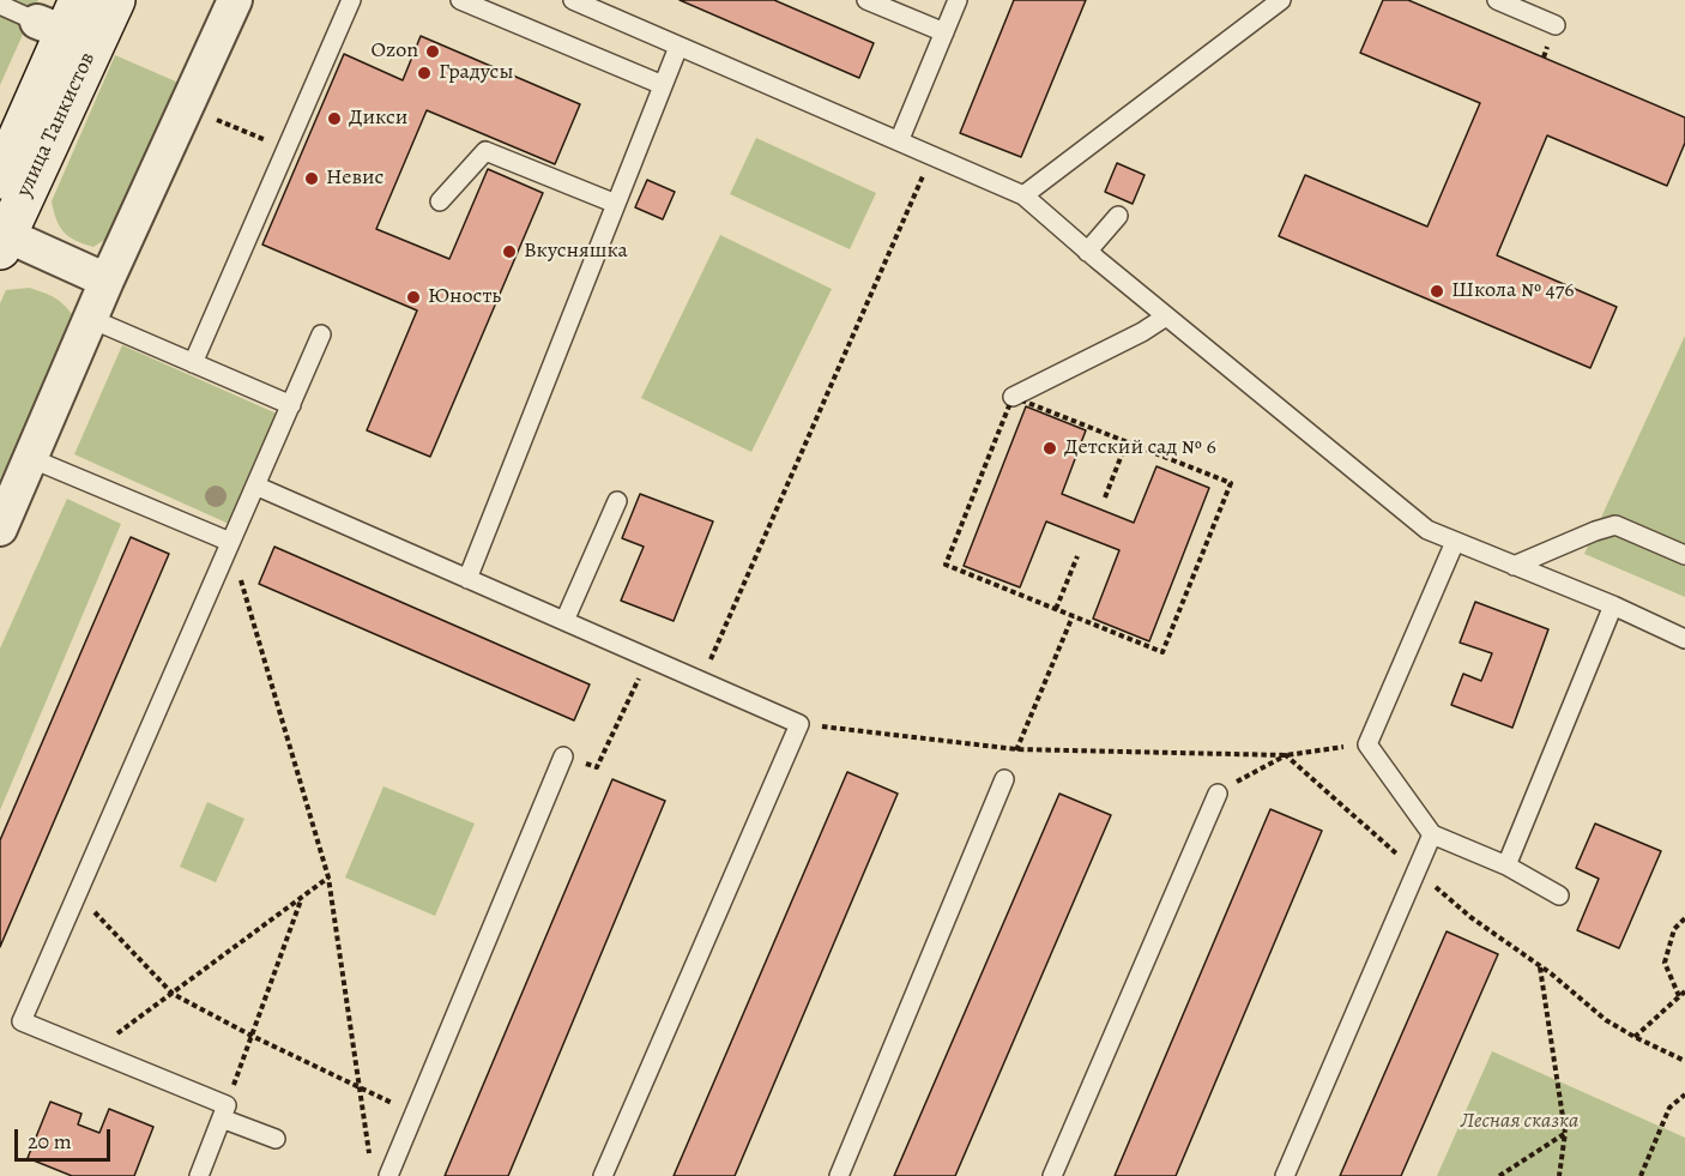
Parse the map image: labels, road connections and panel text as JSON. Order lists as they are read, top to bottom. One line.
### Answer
{"streets":{"main road":["улица Танкистов"]},"parks":["Лесная сказка"],"places":["Ozon","Градусы","Дикси","Невис","Вкусняшка","Школа № 476","Юность","Детский сад № 6"],"scale_bar":"20 m"}
